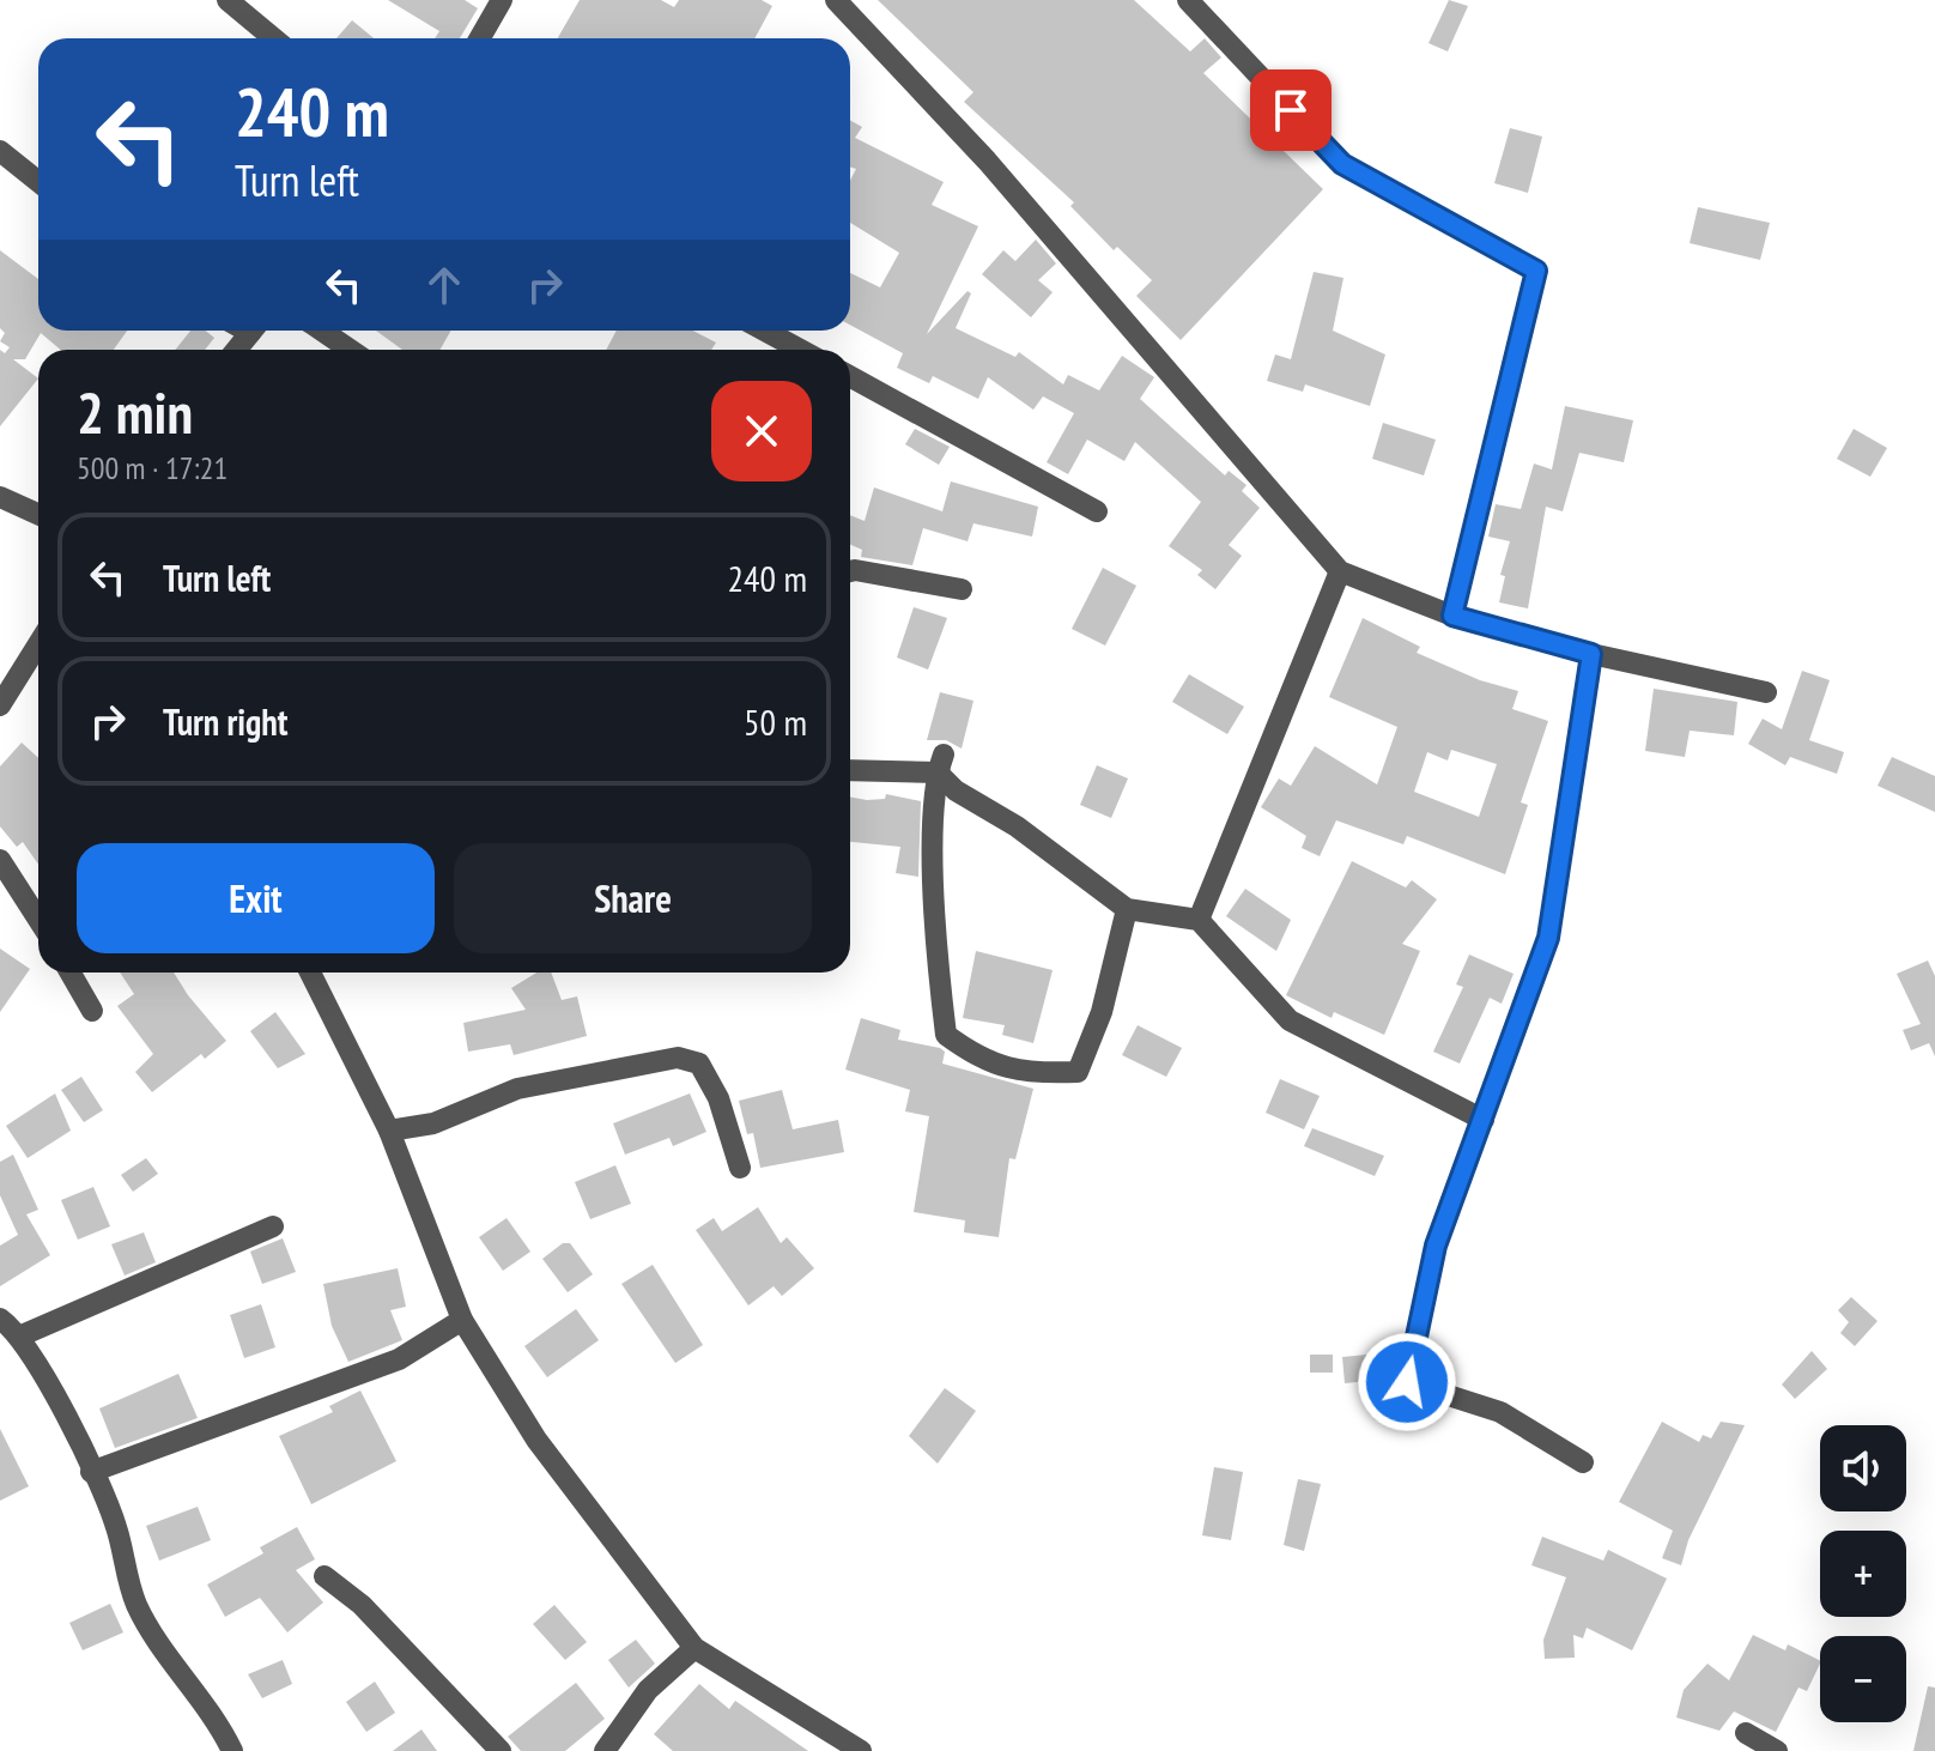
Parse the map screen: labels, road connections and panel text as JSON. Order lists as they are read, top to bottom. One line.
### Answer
{"page":{"turn":["240 m","Turn left"],"heading":["2 min","500 m · 17:21"],"list":[{"name":"Turn left","value":"240 m"},{"name":"Turn right","value":"50 m"}],"buttons":["Exit","Share"],"map_buttons":["+","−"]}}
